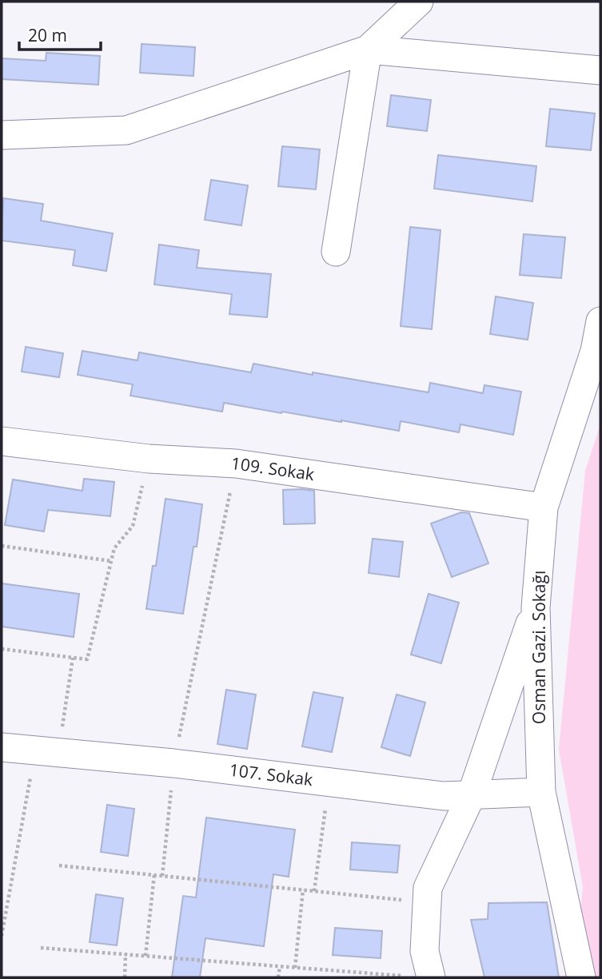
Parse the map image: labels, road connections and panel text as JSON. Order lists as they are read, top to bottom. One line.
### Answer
{"streets":{"street":["109. Sokak","Osman Gazi. Sokağı","107. Sokak"]},"crossings":[["109. Sokak","Osman Gazi. Sokağı"],["Osman Gazi. Sokağı","107. Sokak"]],"scale_bar":"20 m"}
